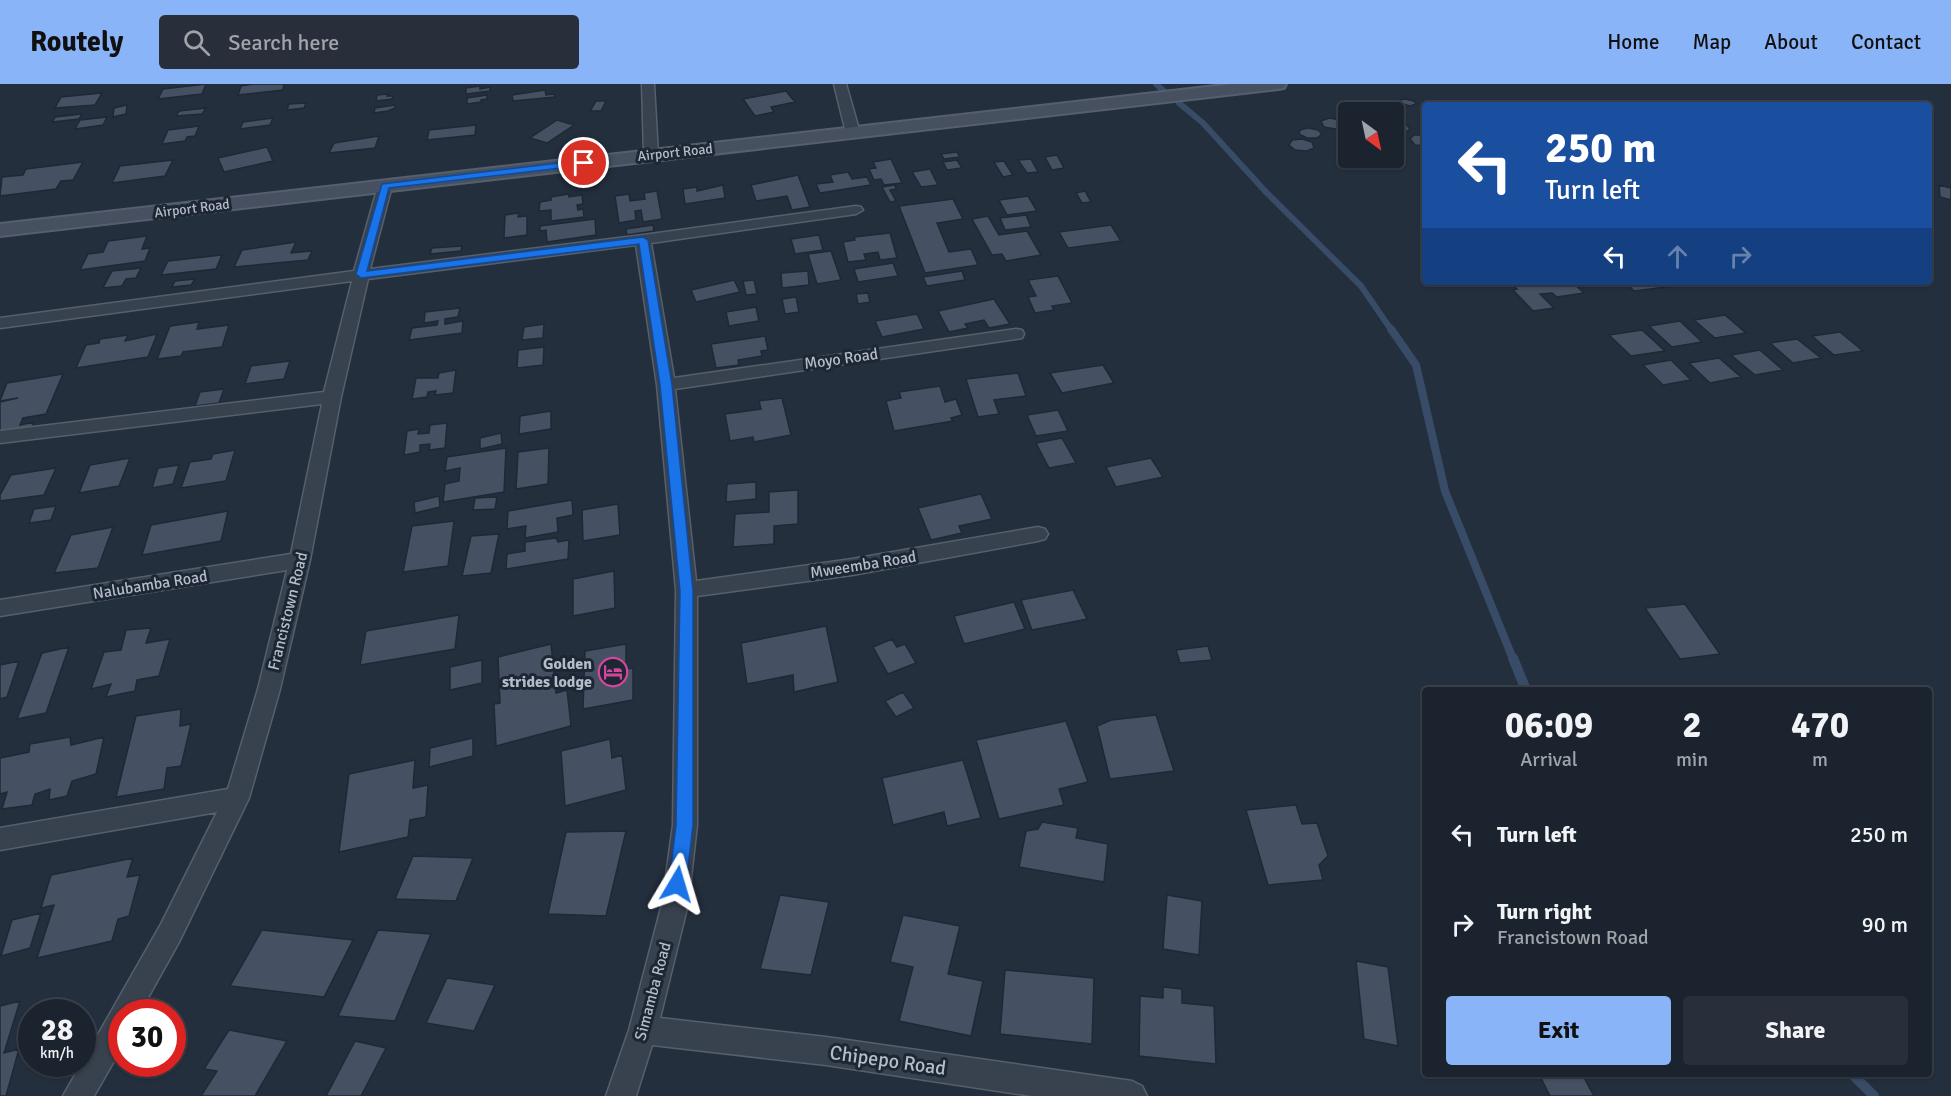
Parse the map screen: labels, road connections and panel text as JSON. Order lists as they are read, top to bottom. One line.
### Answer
{"streets":{"street":["Airport Road","Moyo Road","Mweemba Road","Nalubamba Road","Francistown Road","Simamba Road","Chipepo Road"]},"crossings":[["Airport Road","Francistown Road"],["Moyo Road","Simamba Road"],["Mweemba Road","Simamba Road"],["Nalubamba Road","Francistown Road"],["Simamba Road","Chipepo Road"]],"places":{"hotel":["Golden strides lodge"]},"north":"bottom right","page":{"header":"Routely","search":"Search here","nav":["Home","Map","About","Contact"],"turn":["250 m","Turn left"],"eta":["06:09","Arrival","2","min","470","m"],"list":[{"name":"Turn left","value":"250 m"},{"name":"Turn right","note":"Francistown Road","value":"90 m"}],"buttons":["Exit","Share"],"speed":"28 km/h","limit":"30"}}
